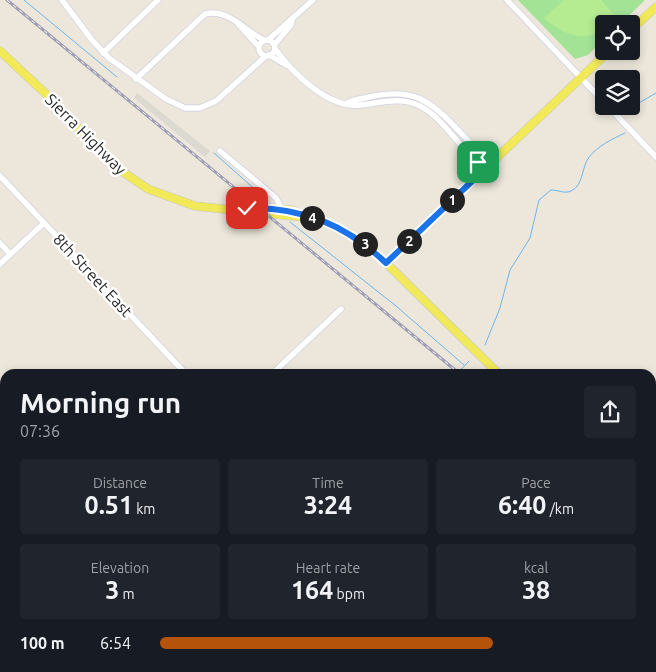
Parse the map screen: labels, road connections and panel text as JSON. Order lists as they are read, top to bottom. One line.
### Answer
{"streets":{"main road":["Sierra Highway"],"street":["8th Street East"]},"page":{"pins":["1","4","2","3"],"heading":["Morning run","07:36"],"stats":[["Distance","0.51 km"],["Time","3:24"],["Pace","6:40 /km"],["Elevation","3 m"],["Heart rate","164 bpm"],["kcal","38"]],"list":[{"name":"100 m","note":"6:54"}]}}
